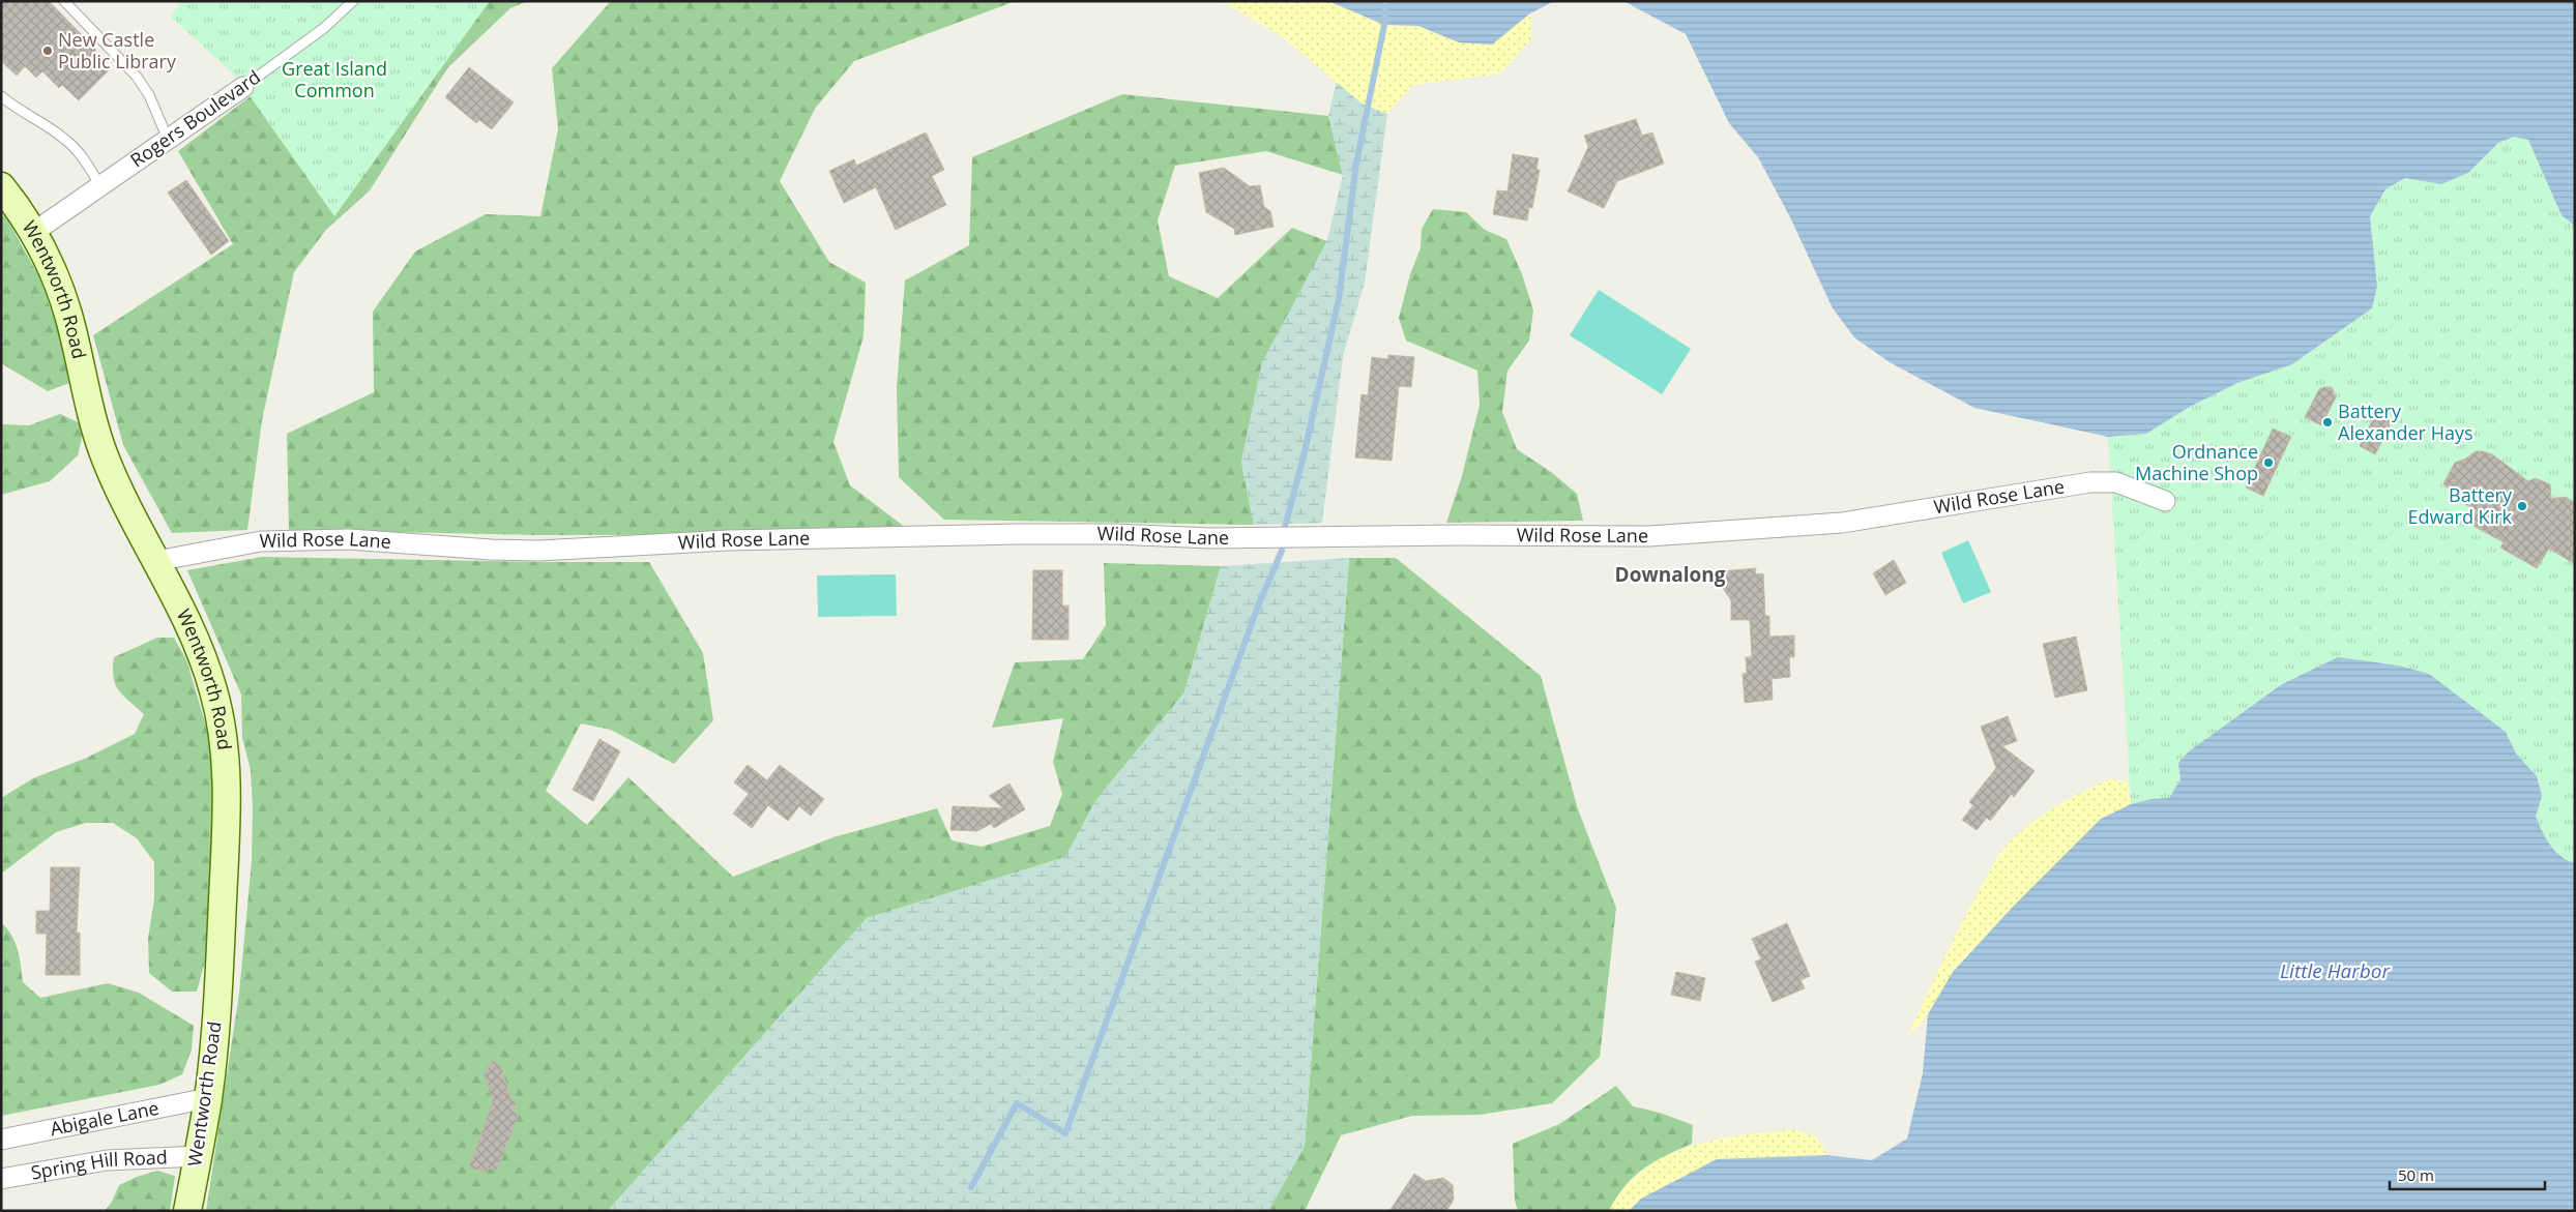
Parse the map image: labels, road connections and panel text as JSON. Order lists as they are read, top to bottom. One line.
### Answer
{"streets":{"main road":["Wentworth Road"],"street":["Rogers Boulevard","Wild Rose Lane","Abigale Lane","Spring Hill Road"]},"crossings":[["Rogers Boulevard","Wentworth Road"],["Wentworth Road","Wild Rose Lane"],["Wentworth Road","Abigale Lane"],["Wentworth Road","Spring Hill Road"]],"districts":["Downalong"],"water":["Little Harbor"],"parks":["Great Island Common"],"places":["New Castle Public Library","Battery Alexander Hays","Ordnance Machine Shop","Battery Edward Kirk"],"scale_bar":"50 m"}
